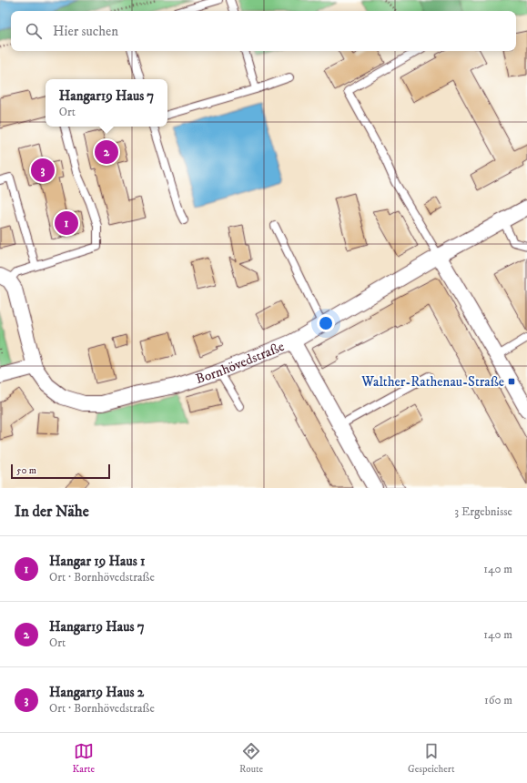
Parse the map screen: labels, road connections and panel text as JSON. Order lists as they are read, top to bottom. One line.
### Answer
{"streets":{"street":["Bornhövedstraße"]},"places":{"transit":["Walther-Rathenau-Straße"]},"scale_bar":"50 m","page":{"search":"Hier suchen","popup":["Hangar19 Haus 7","Ort"],"pins":["2","3","1"],"scale":"50 m","heading":["In der Nähe","3 Ergebnisse"],"list":[{"mark":"1","name":"Hangar 19 Haus 1","note":"Ort · Bornhövedstraße","value":"140 m"},{"mark":"2","name":"Hangar19 Haus 7","note":"Ort","value":"140 m"},{"mark":"3","name":"Hangar19 Haus 2","note":"Ort · Bornhövedstraße","value":"160 m"}],"nav":["Karte","Route","Gespeichert"]}}
